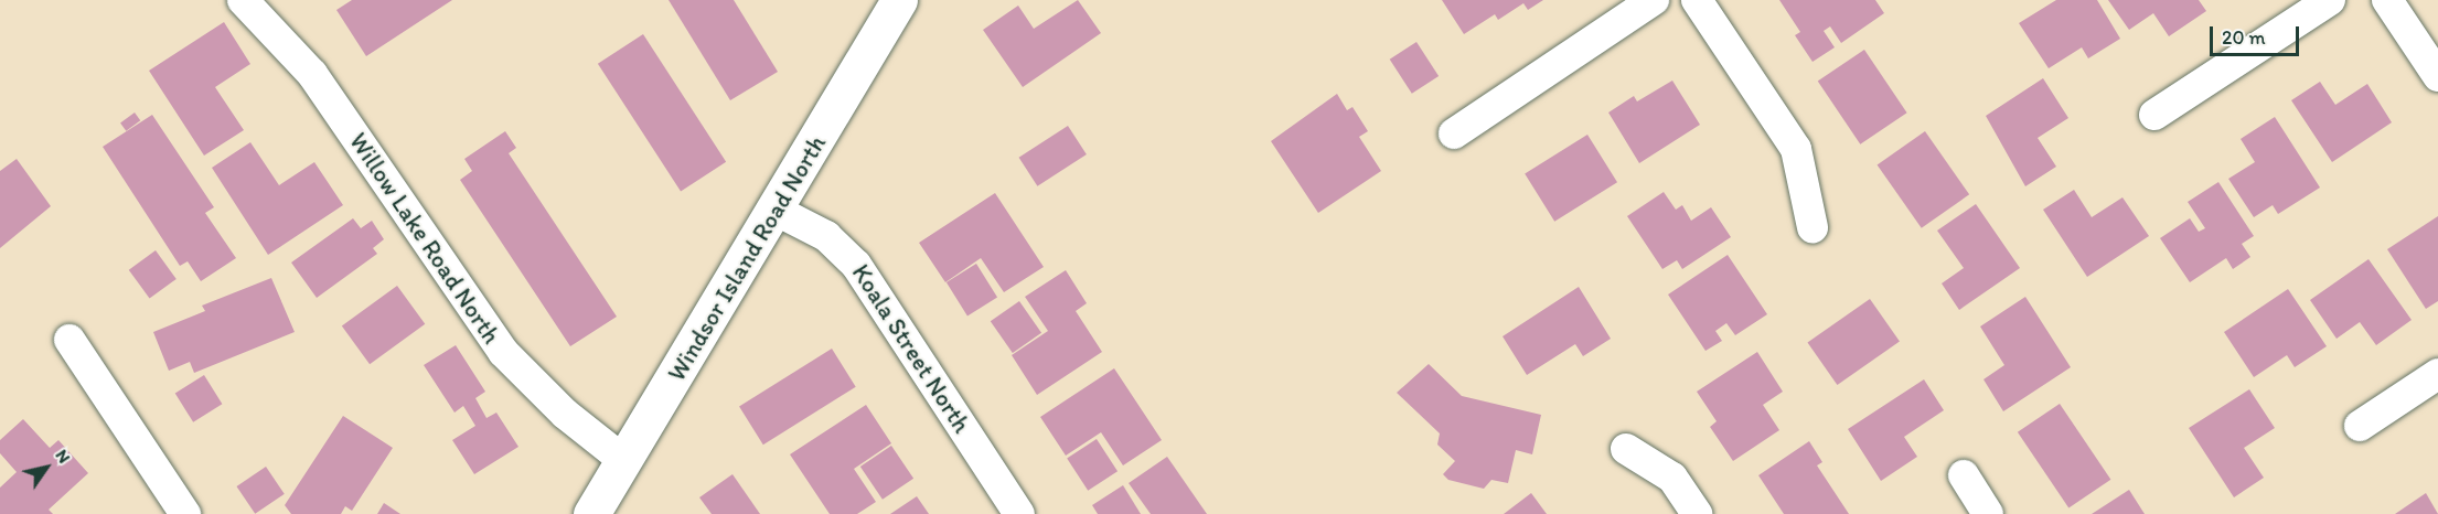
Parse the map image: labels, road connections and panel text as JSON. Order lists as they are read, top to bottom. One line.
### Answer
{"streets":{"street":["Willow Lake Road North","Windsor Island Road North","Koala Street North"]},"crossings":[["Willow Lake Road North","Windsor Island Road North"],["Windsor Island Road North","Koala Street North"]],"scale_bar":"20 m","north":"top right"}
